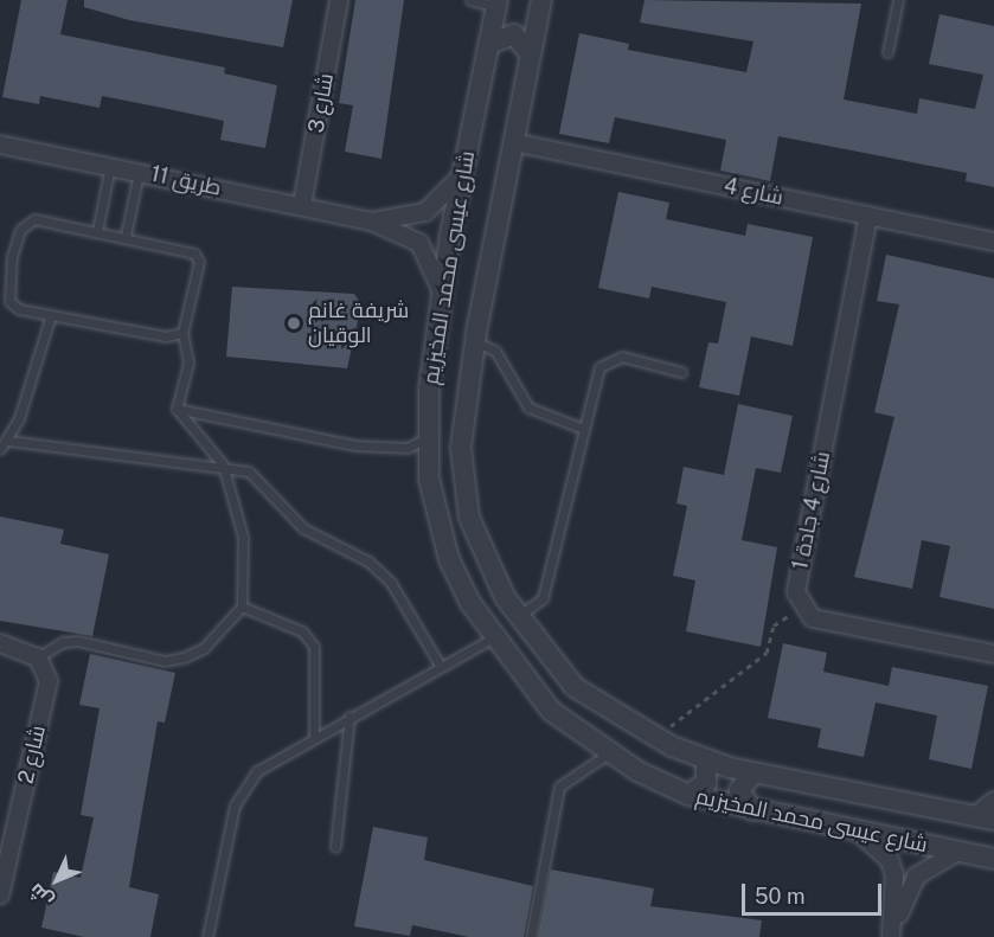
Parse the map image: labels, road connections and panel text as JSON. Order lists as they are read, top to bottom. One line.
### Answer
{"streets":{"street":["شارع 3","طريق 11","شارع 4","شارع عيسى محمد المخيزيم","شارع 4 جادة 1","شارع 2"]},"crossings":[["شارع 3","طريق 11"],["طريق 11","شارع عيسى محمد المخيزيم"],["شارع 4","شارع عيسى محمد المخيزيم"],["شارع 4","شارع 4 جادة 1"]],"places":["شريفة غانم الوقيان"],"scale_bar":"50 m","north":"bottom left"}
